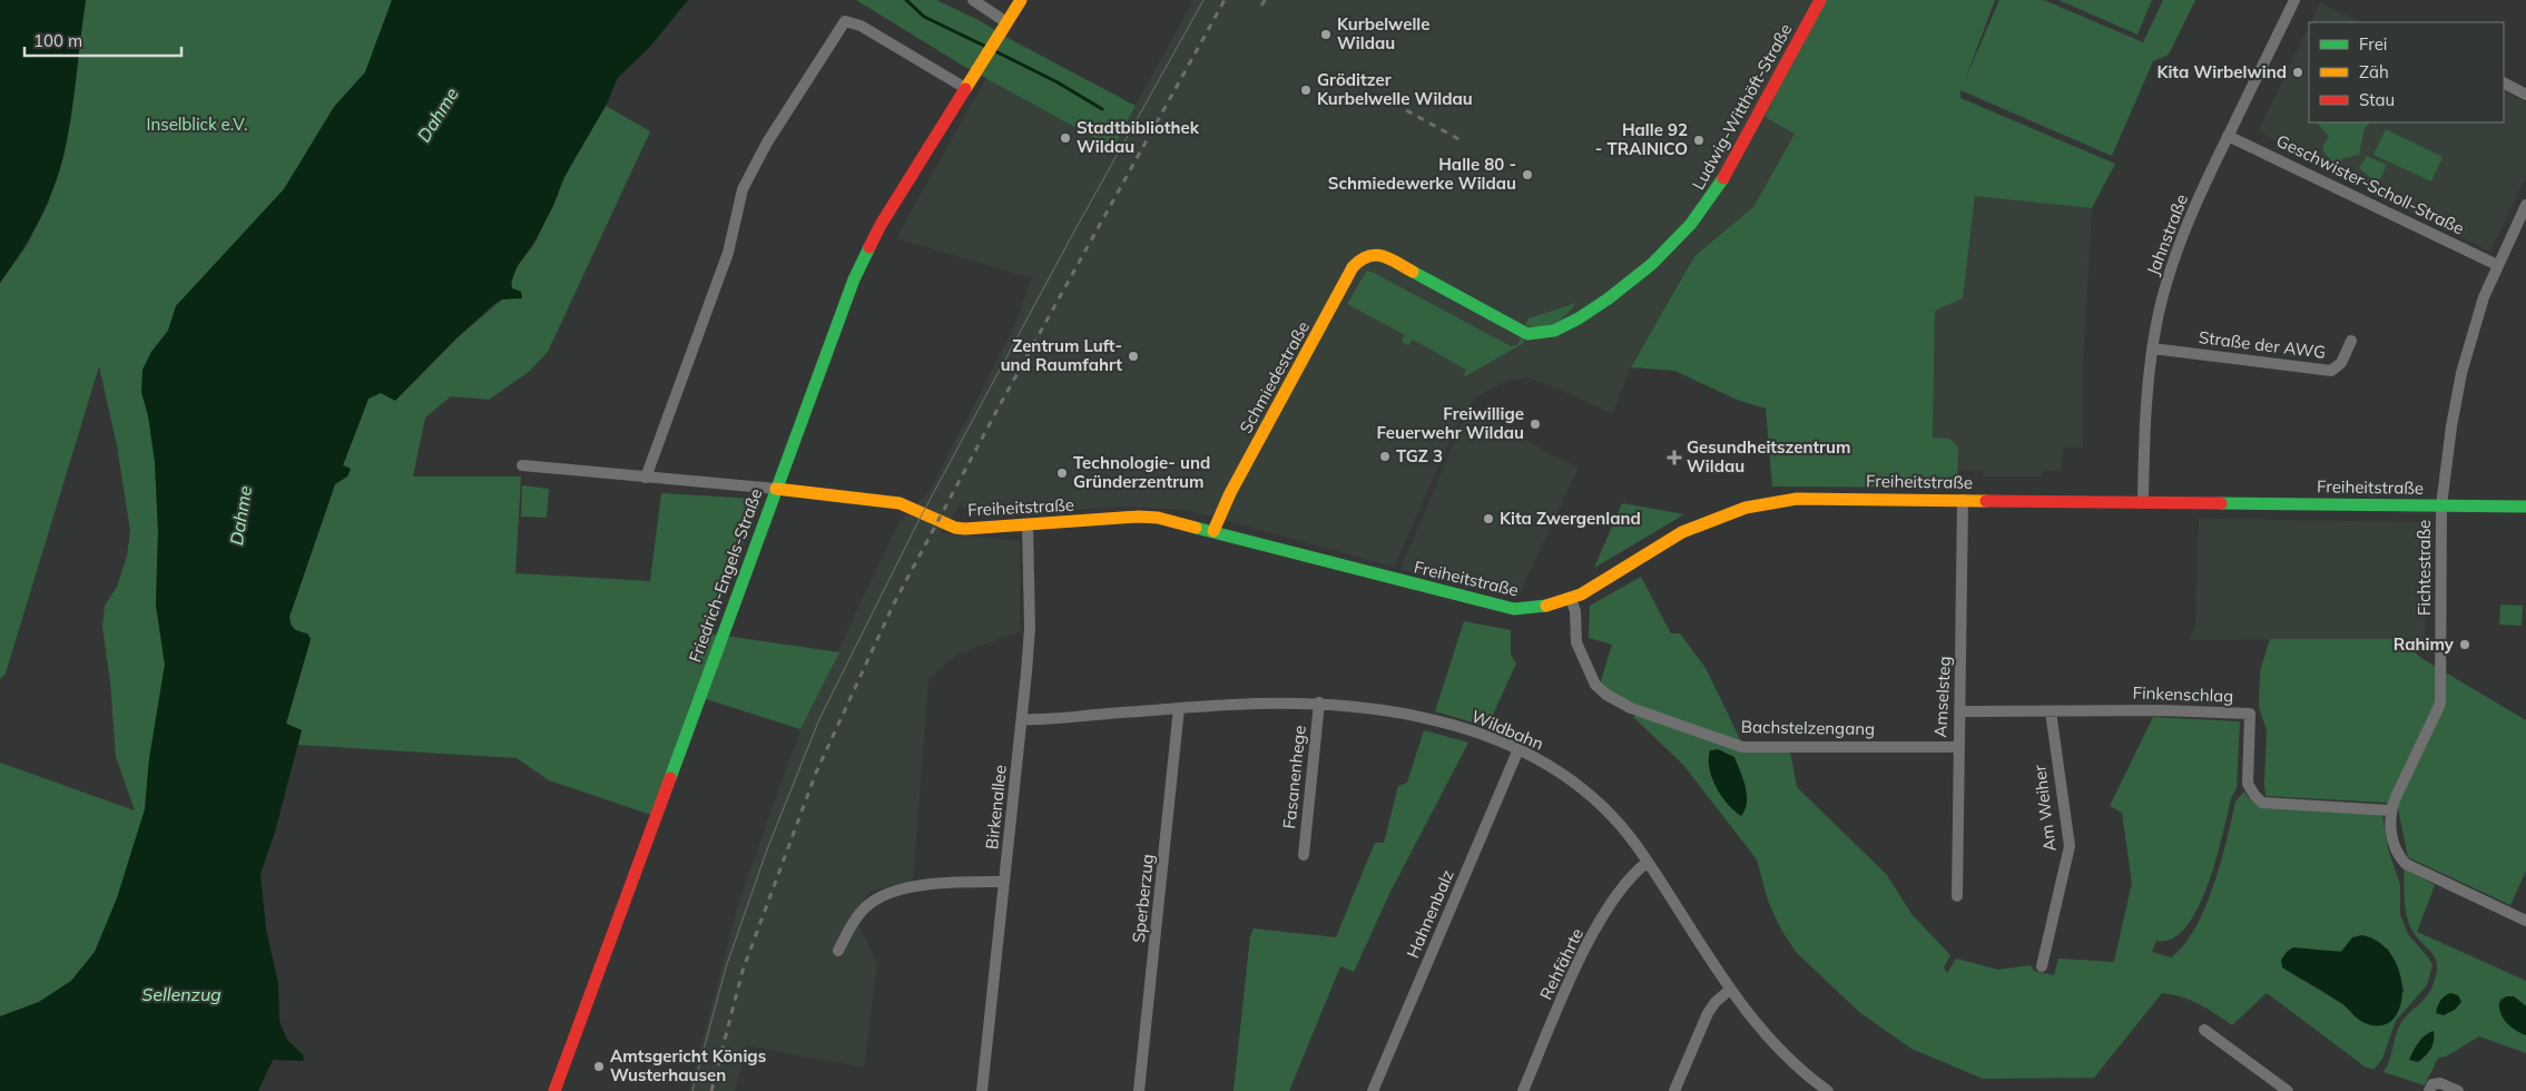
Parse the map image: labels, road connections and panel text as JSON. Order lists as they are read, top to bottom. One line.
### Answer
{"streets":{"street":["Ludwig-Witthöft-Straße","Geschwister-Scholl-Straße","Jahnstraße","Straße der AWG","Schmiedestraße","Freiheitstraße","Fichtestraße","Friedrich-Engels-Straße","Finkenschlag","Amselsteg","Bachstelzengang","Wildbahn","Fasanenhege","Birkenallee","Am Weiher","Sperberzug","Hahnenbalz","Rehfährte"]},"crossings":[["Ludwig-Witthöft-Straße","Schmiedestraße"],["Geschwister-Scholl-Straße","Jahnstraße"],["Geschwister-Scholl-Straße","Fichtestraße"],["Jahnstraße","Straße der AWG"],["Jahnstraße","Freiheitstraße"],["Schmiedestraße","Freiheitstraße"],["Freiheitstraße","Fichtestraße"],["Freiheitstraße","Friedrich-Engels-Straße"],["Freiheitstraße","Amselsteg"],["Freiheitstraße","Bachstelzengang"],["Freiheitstraße","Birkenallee"],["Fichtestraße","Finkenschlag"],["Finkenschlag","Amselsteg"],["Finkenschlag","Am Weiher"],["Amselsteg","Bachstelzengang"],["Wildbahn","Fasanenhege"],["Wildbahn","Birkenallee"],["Wildbahn","Sperberzug"],["Wildbahn","Hahnenbalz"],["Wildbahn","Rehfährte"]],"water":["Dahme","Sellenzug"],"parks":["Inselblick e.V."],"places":{"other":["Kurbelwelle Wildau","Kita Wirbelwind","Gröditzer Kurbelwelle Wildau","Stadtbibliothek Wildau","Halle 92 - TRAINICO","Halle 80 - Schmiedewerke Wildau","Zentrum Luft- und Raumfahrt","Freiwillige Feuerwehr Wildau","TGZ 3","Technologie- und Gründerzentrum","Kita Zwergenland","Rahimy","Amtsgericht Königs Wusterhausen"],"health":["Gesundheitszentrum Wildau"]},"legend":["Frei","Zäh","Stau"],"scale_bar":"100 m"}
